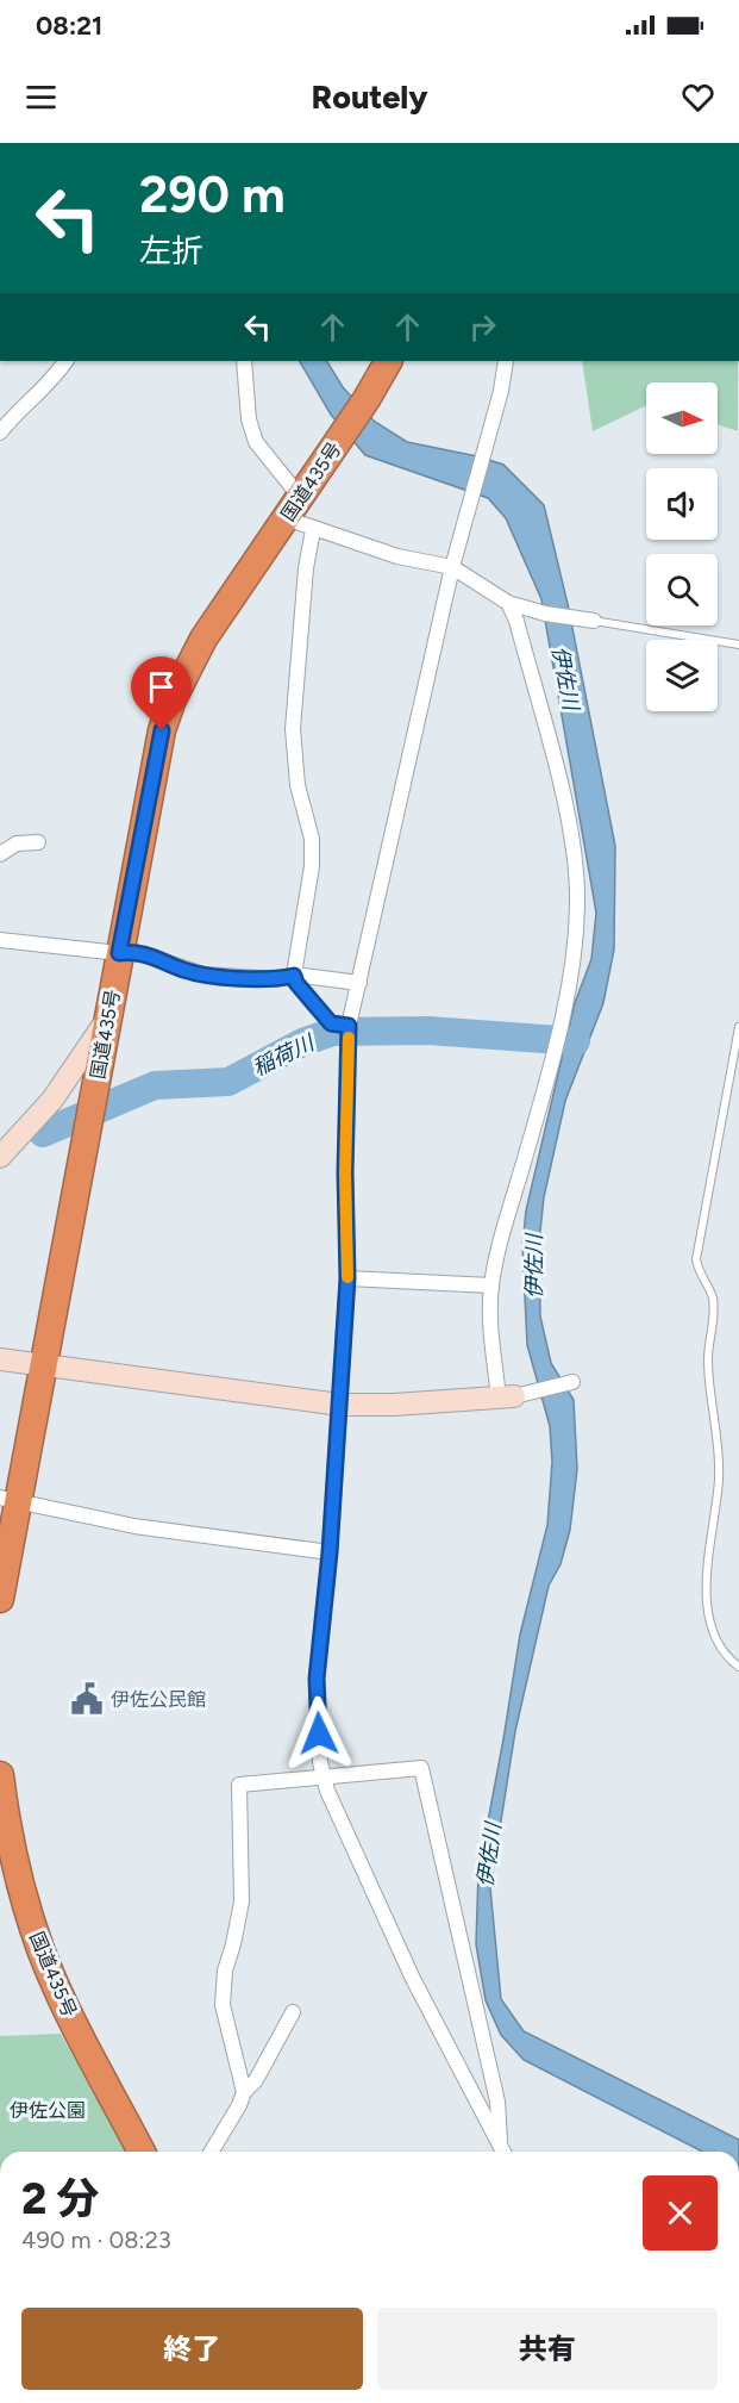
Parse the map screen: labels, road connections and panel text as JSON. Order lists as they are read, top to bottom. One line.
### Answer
{"streets":{"highway":["国道435号"]},"water":["伊佐川","稲荷川"],"parks":["伊佐公園"],"places":{"public building":["伊佐公民館"]},"north":"right","page":{"status":"08:21","header":"Routely","turn":["290 m","左折"],"heading":["2 分","490 m · 08:23"],"buttons":["終了","共有"]}}
